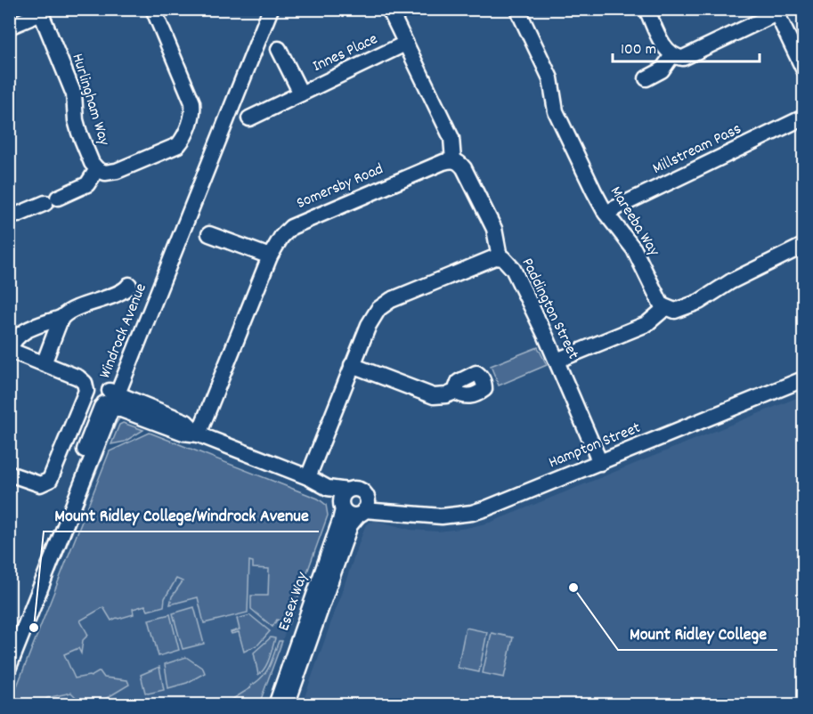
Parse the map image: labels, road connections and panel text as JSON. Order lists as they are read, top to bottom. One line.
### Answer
{"streets":{"street":["Innes Place","Hurlingham Way","Millstream Pass","Somersby Road","Mareeba Way","Paddington Street","Windrock Avenue","Hampton Street","Essex Way"]},"crossings":[["Millstream Pass","Mareeba Way"],["Paddington Street","Hampton Street"],["Hampton Street","Essex Way"]],"places":["Mount Ridley College","Mount Ridley College/Windrock Avenue"],"scale_bar":"100 m"}
